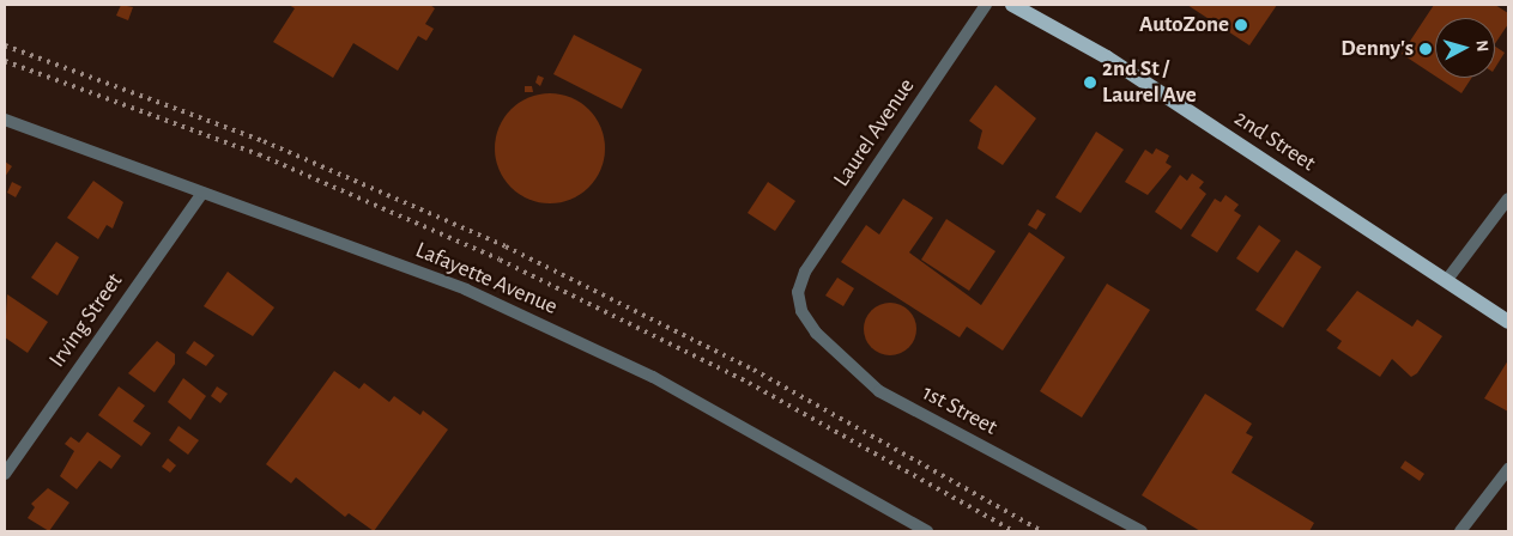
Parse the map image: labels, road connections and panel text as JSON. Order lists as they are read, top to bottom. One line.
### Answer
{"streets":{"main road":["2nd Street"],"street":["Laurel Avenue","Lafayette Avenue","Irving Street","1st Street"]},"crossings":[["Laurel Avenue","1st Street"],["Lafayette Avenue","Irving Street"]],"places":["AutoZone","Denny's","2nd St / Laurel Ave"],"north":"right"}
